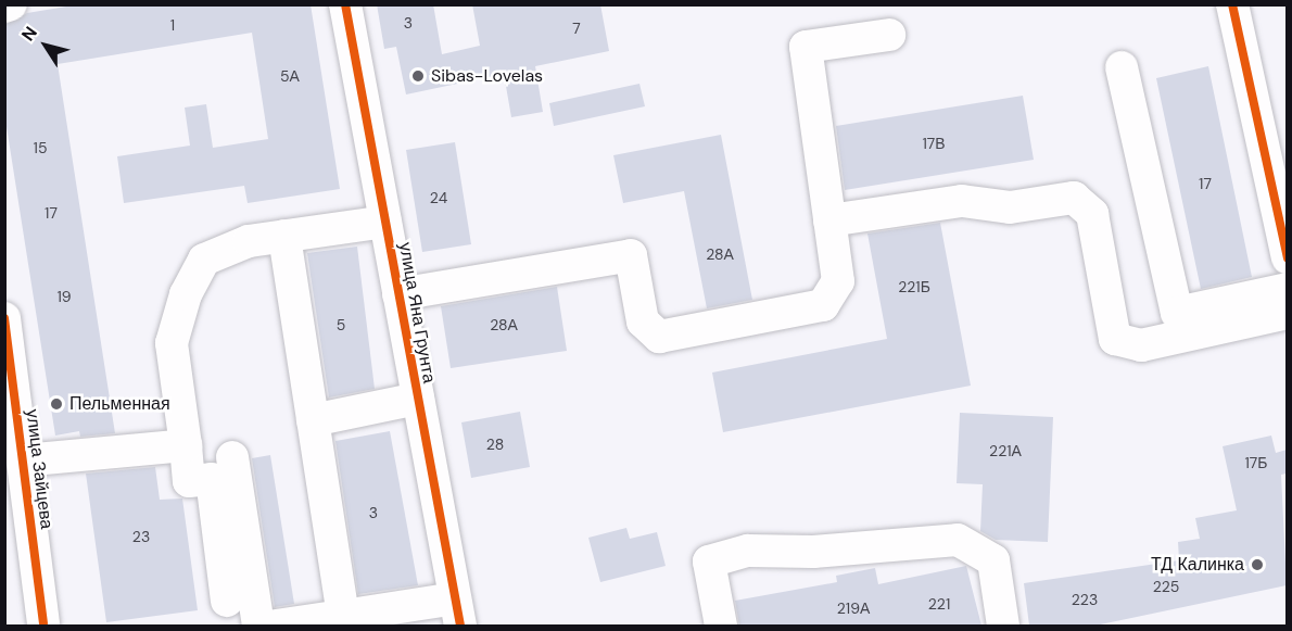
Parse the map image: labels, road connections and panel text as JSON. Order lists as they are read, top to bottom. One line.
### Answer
{"streets":{"street":["улица Яна Грунта","улица Зайцева"]},"places":["Sibas-Lovelas","Пельменная","ТД Калинка"],"house_numbers":["3","1","7","5А","17В","15","17","24","17","28А","221Б","19","5","28А","28","221А","17Б","3","23","225","223","221","219А"],"north":"top left"}
